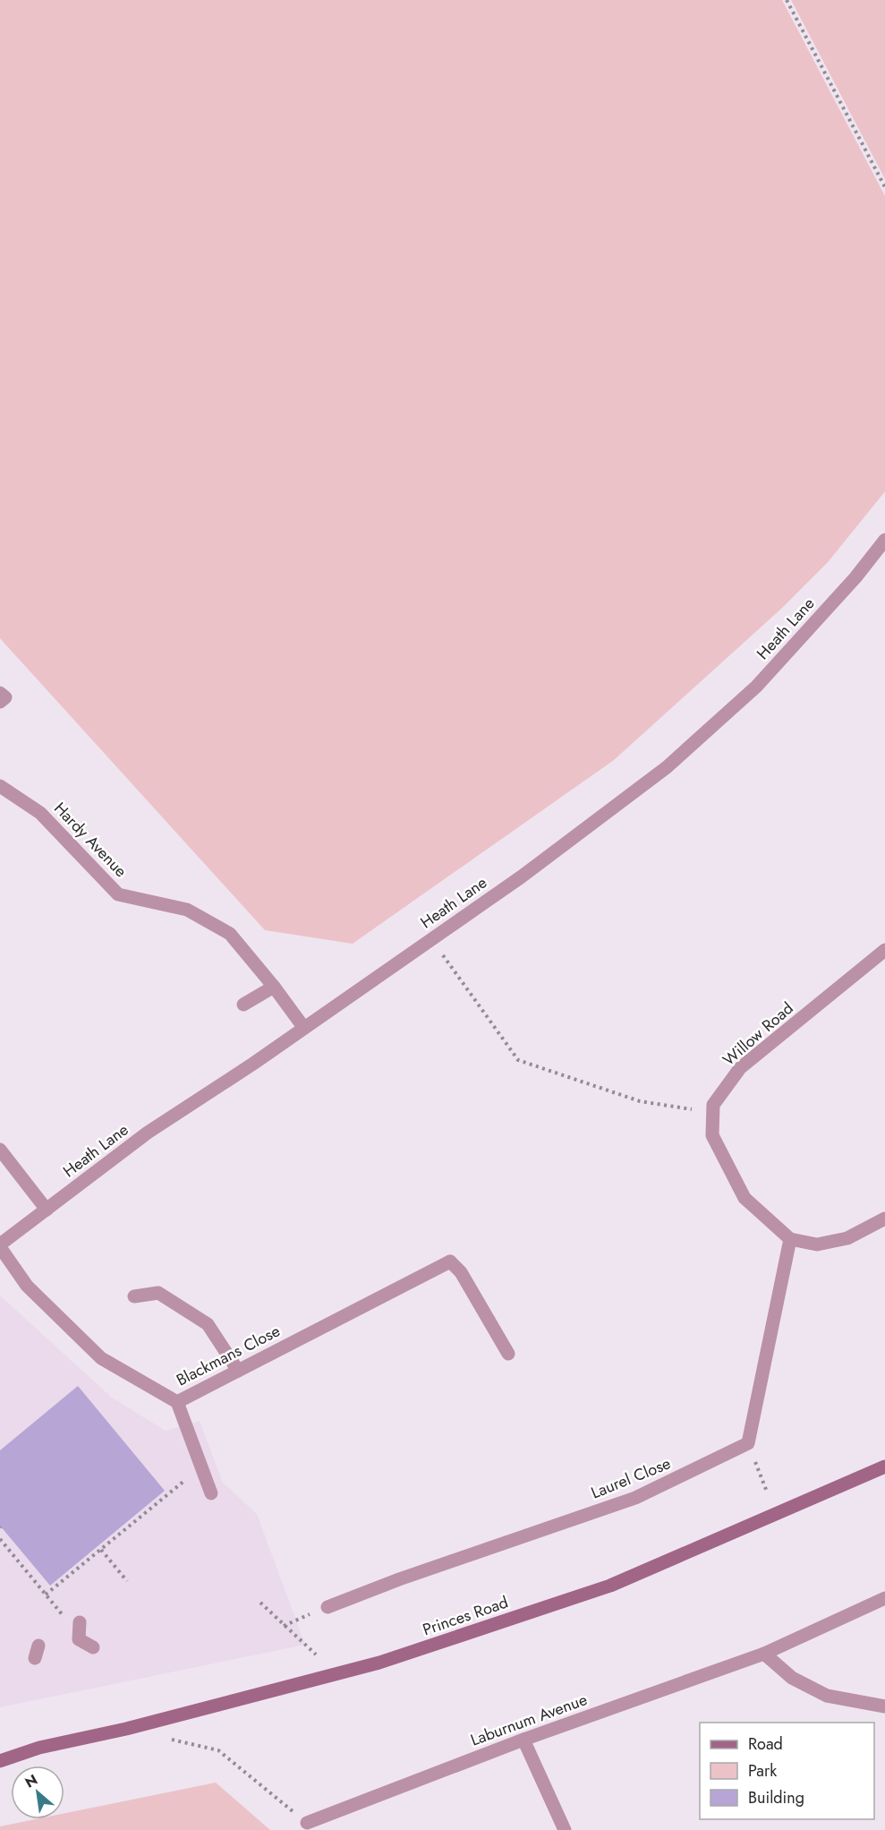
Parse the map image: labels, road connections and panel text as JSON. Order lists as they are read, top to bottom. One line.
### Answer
{"streets":{"main road":["Princes Road"],"street":["Heath Lane","Hardy Avenue","Willow Road","Blackmans Close","Laurel Close","Laburnum Avenue"]},"crossings":[["Heath Lane","Hardy Avenue"],["Heath Lane","Blackmans Close"],["Willow Road","Laurel Close"]],"legend":["Road","Park","Building"],"north":"top left"}
